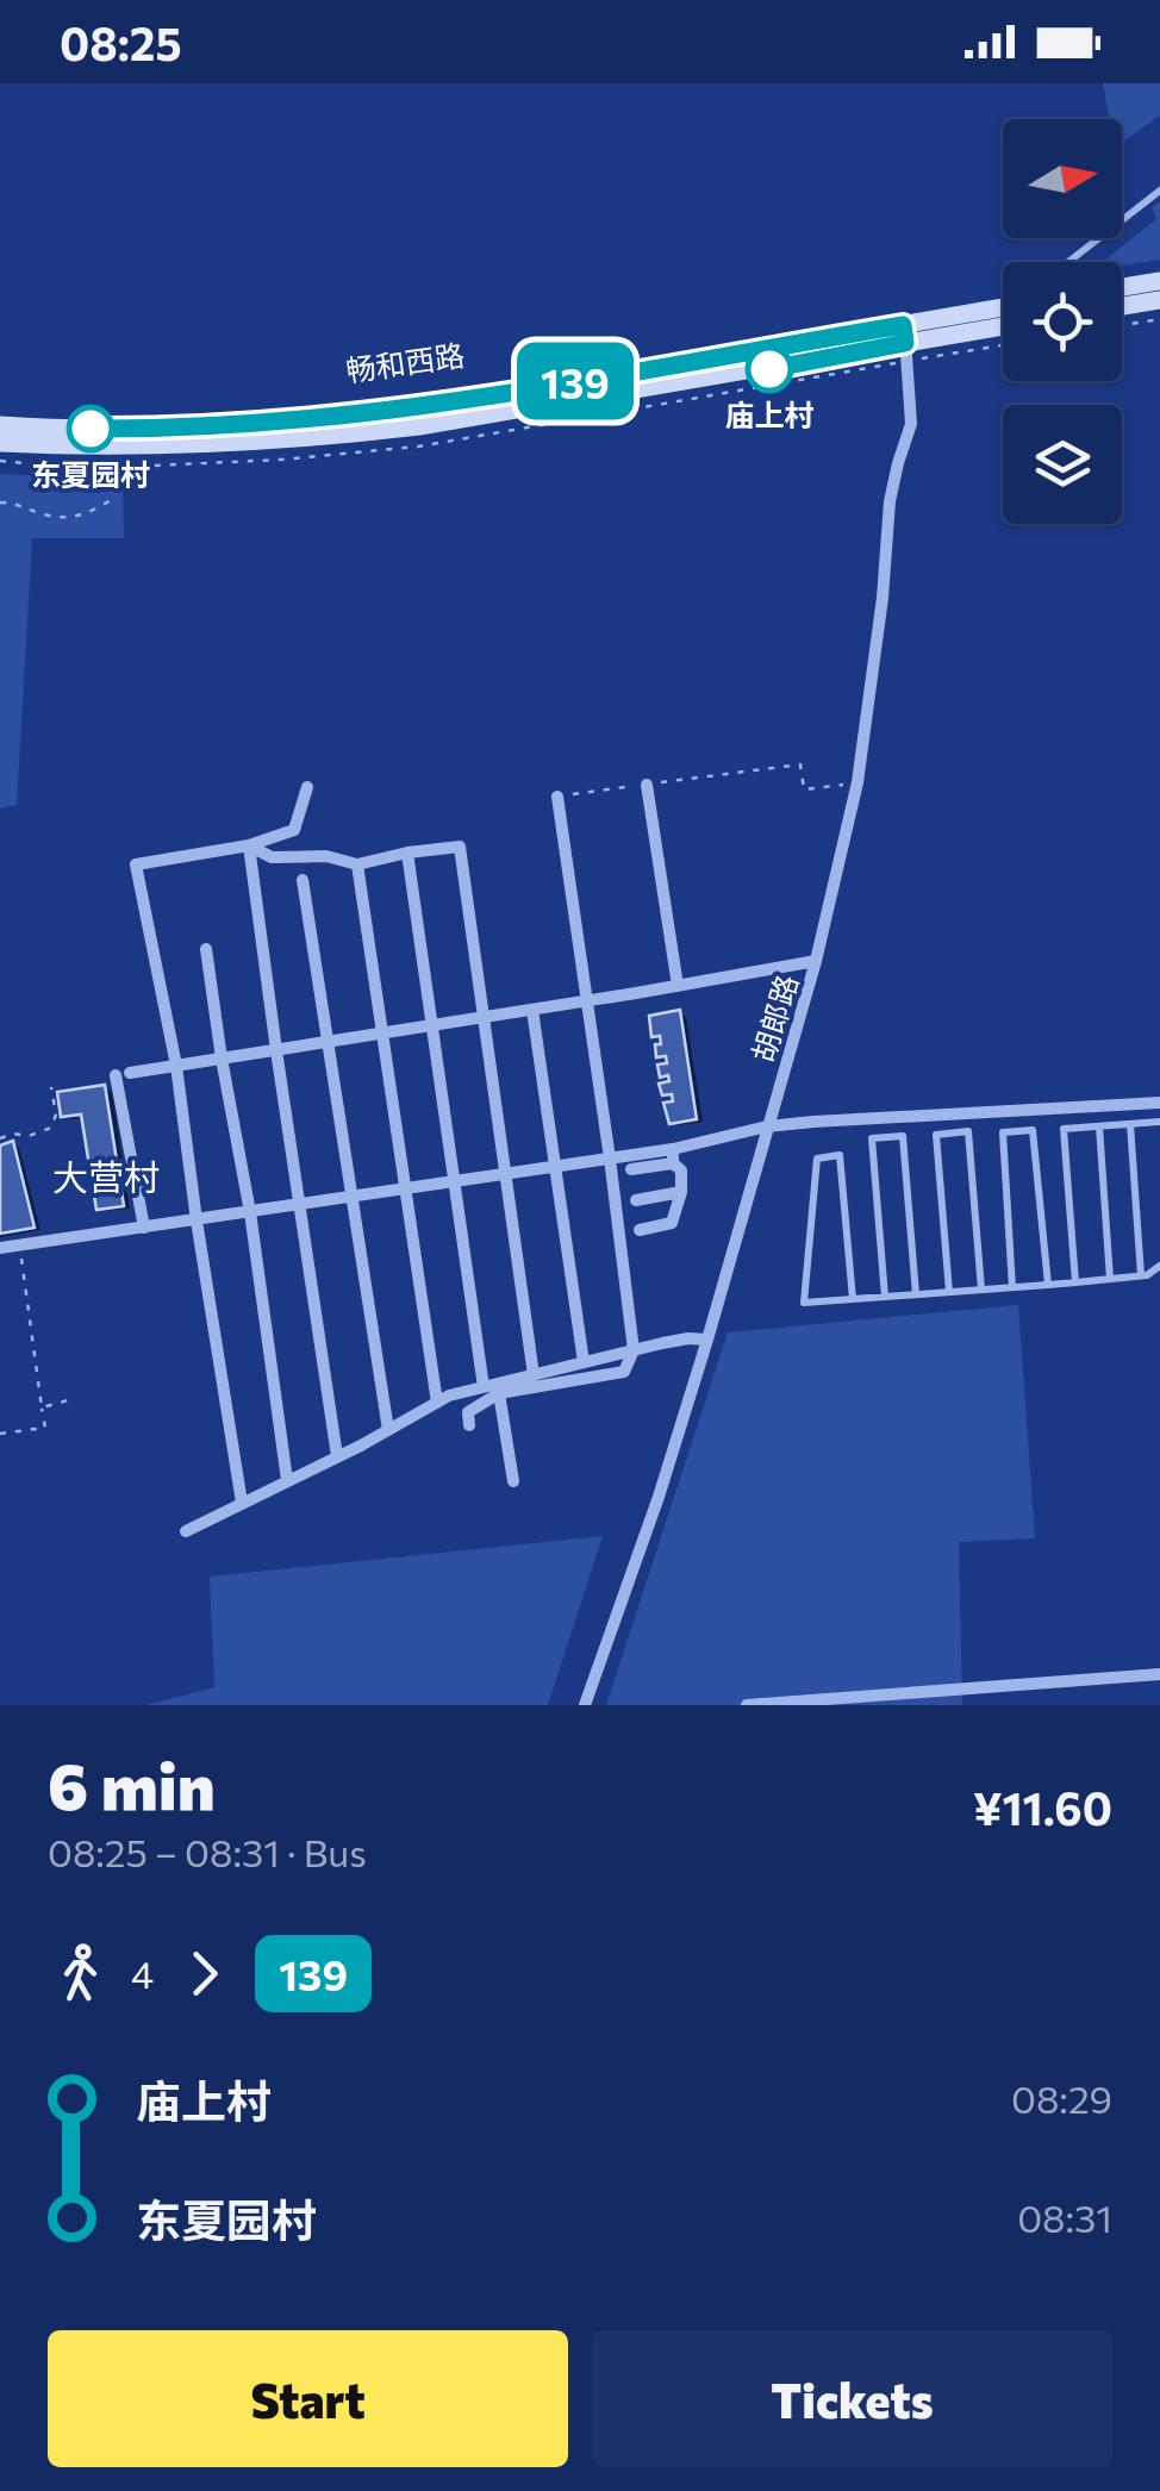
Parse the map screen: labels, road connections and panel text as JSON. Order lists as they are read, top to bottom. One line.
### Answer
{"streets":{"main road":["畅和西路"],"street":["胡郎路"]},"crossings":[["畅和西路","胡郎路"]],"districts":["大营村"],"places":["庙上村","东夏园村"],"lines":["bus line 139"],"north":"right","page":{"status":"08:25","on_map":"139","heading":["6 min","08:25 – 08:31 · Bus","¥11.60"],"legs":["4","139"],"list":[{"name":"庙上村","value":"08:29"},{"name":"东夏园村","value":"08:31"}],"buttons":["Start","Tickets"]}}
